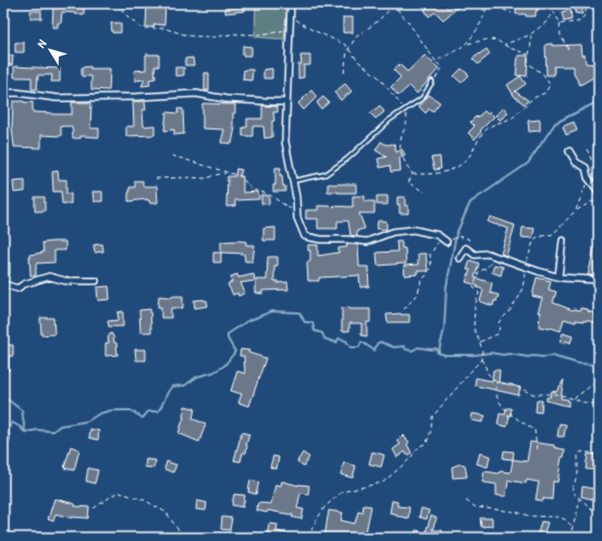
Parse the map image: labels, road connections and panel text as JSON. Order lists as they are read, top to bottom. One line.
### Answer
{"north":"top left"}
